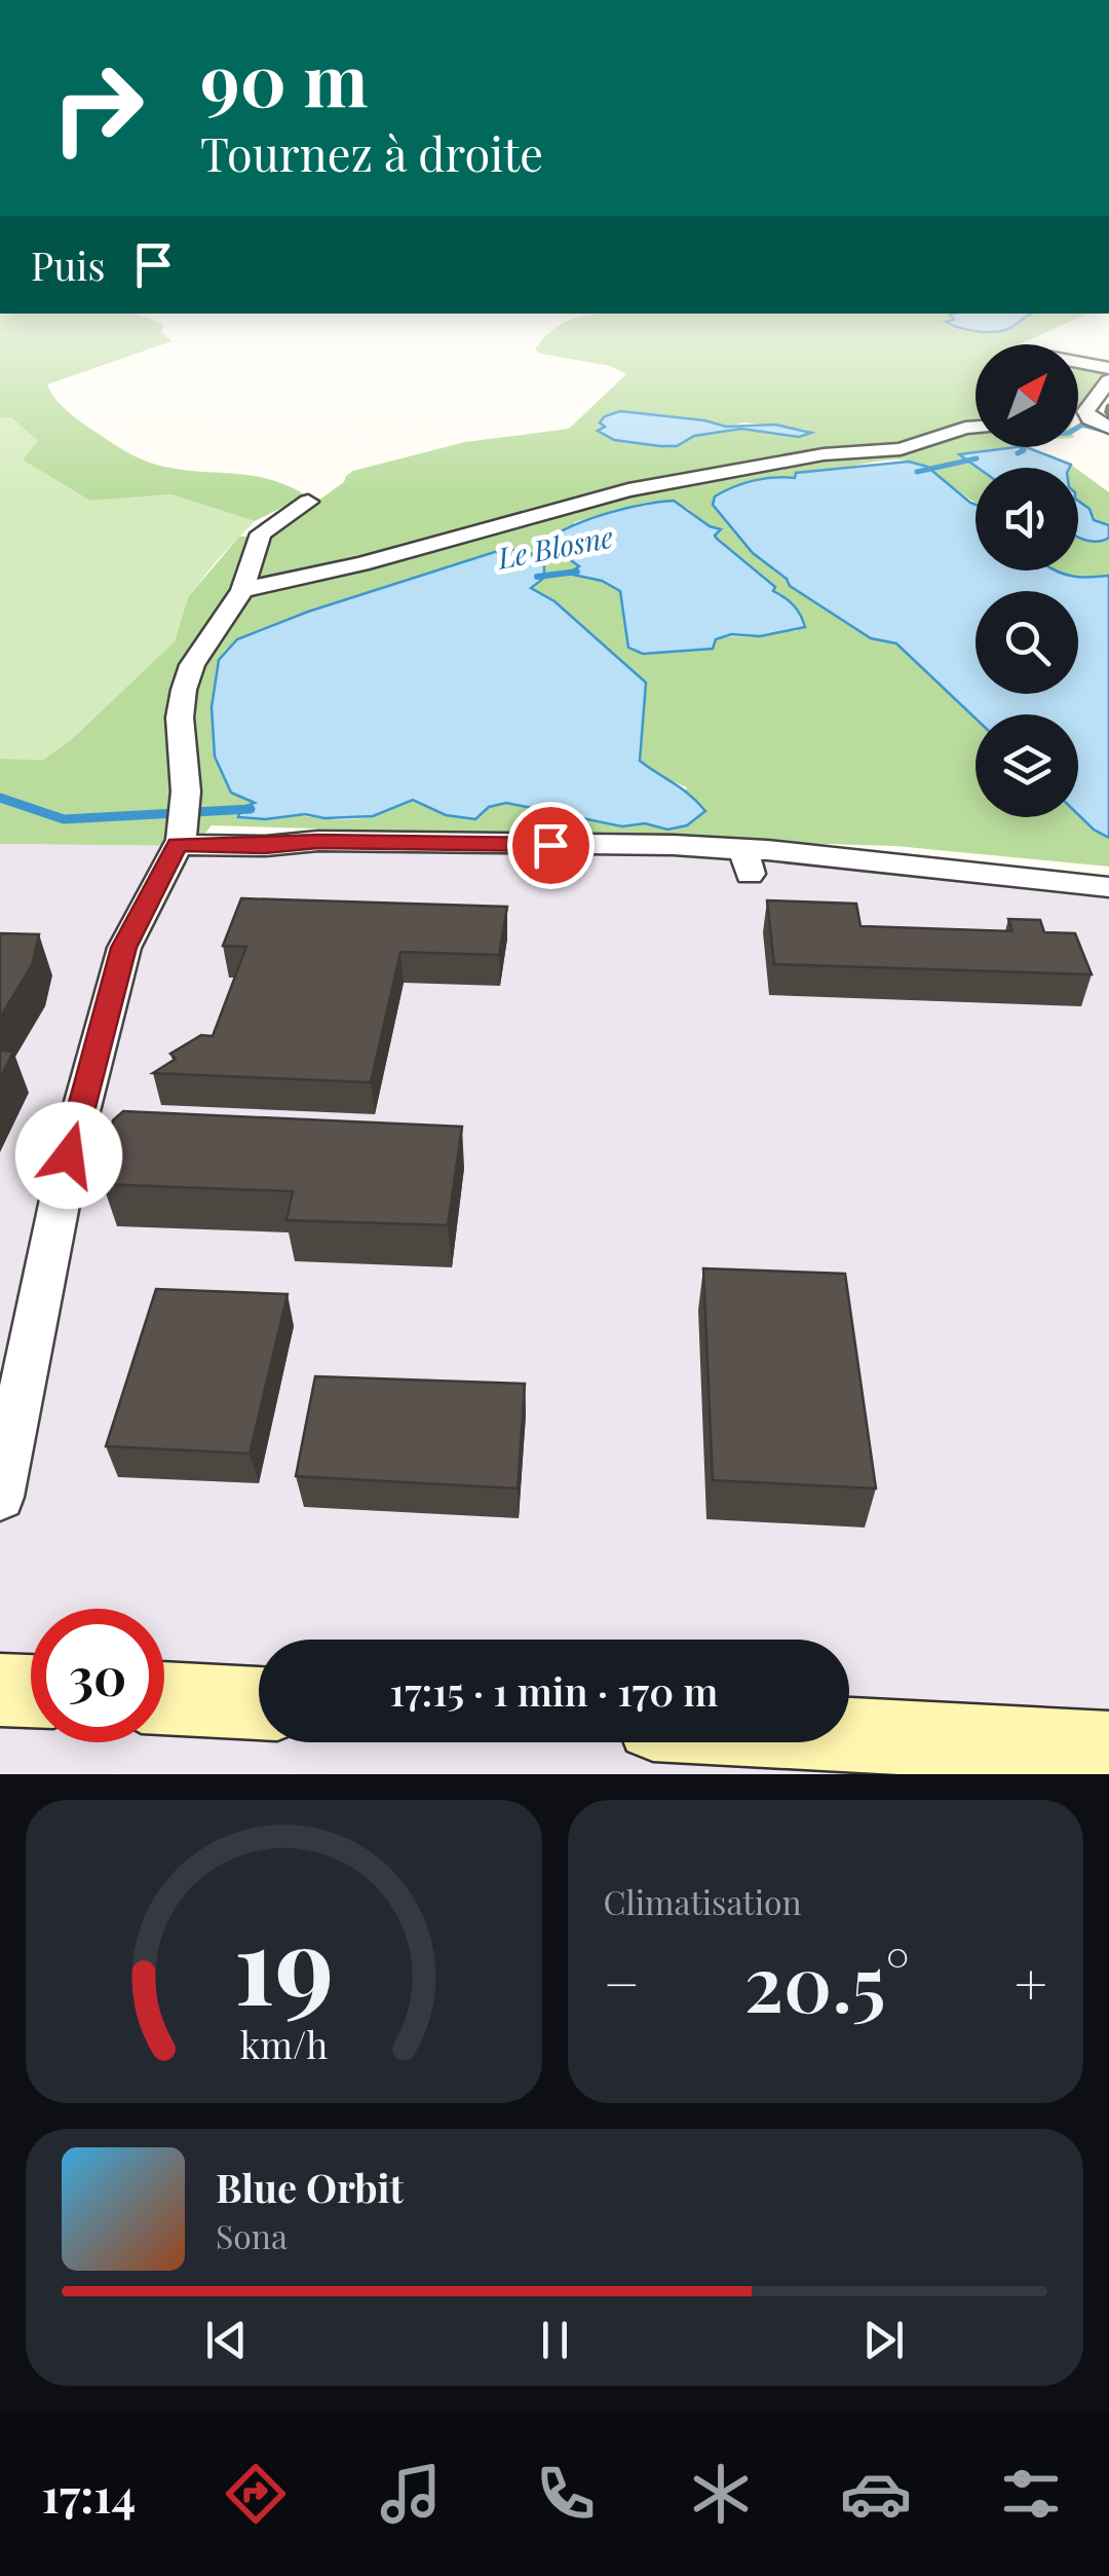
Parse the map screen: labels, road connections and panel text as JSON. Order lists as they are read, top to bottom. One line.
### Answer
{"water":["Le Blosne"],"north":"top right","page":{"turn":["90 m","Tournez à droite"],"then":"Puis","limit":"30","trip":"17:15 · 1 min · 170 m","tile":"Climatisation","heat":["−","20.5°","+"],"song":["Blue Orbit","Sona"],"tabs":"17:14","gauge":["19","km/h"]}}
